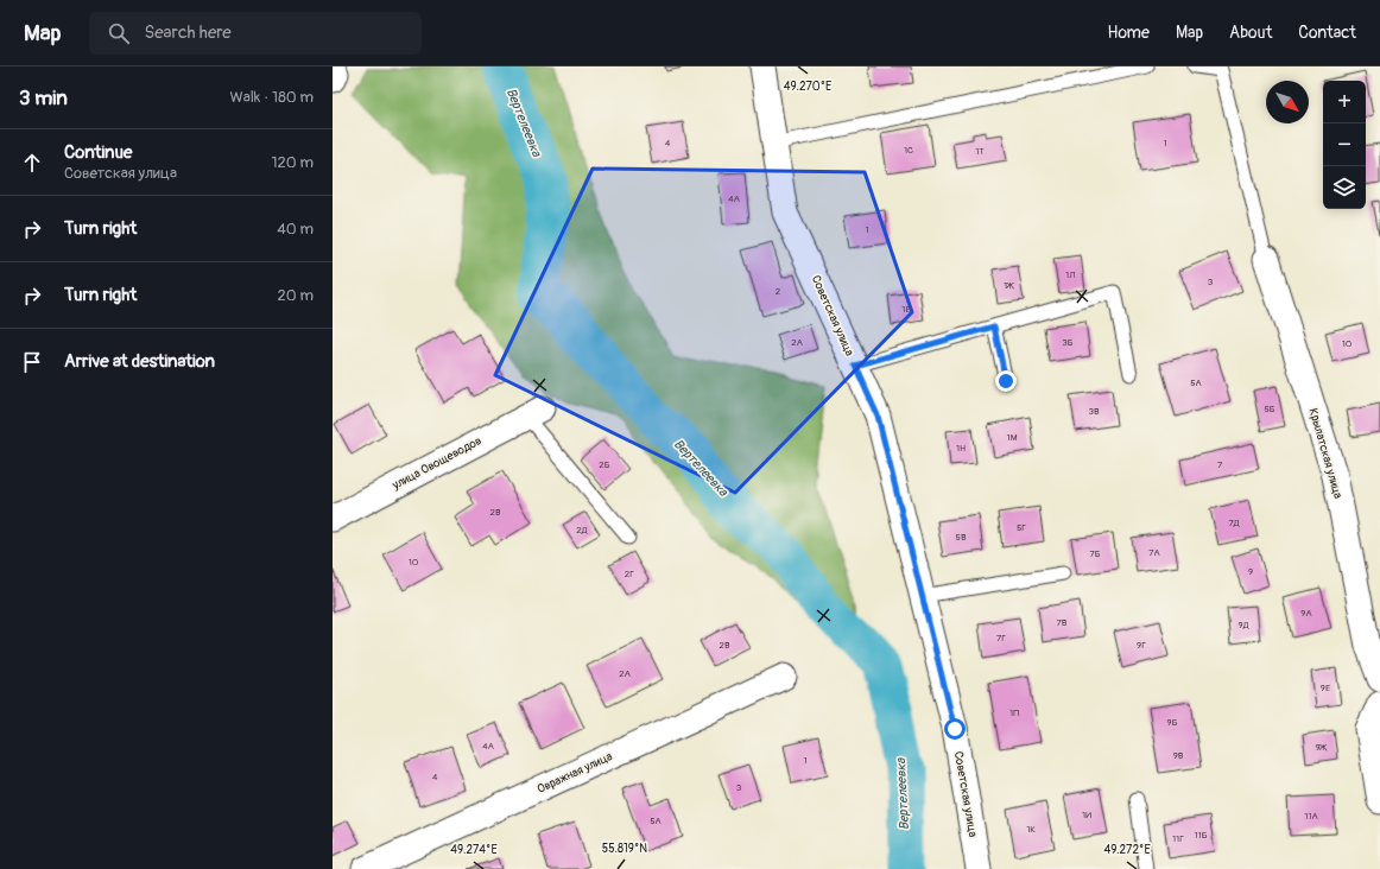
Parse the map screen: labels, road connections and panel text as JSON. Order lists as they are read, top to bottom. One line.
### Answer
{"streets":{"street":["Советская улица","Крылатская улица","улица Овощеводов","Овражная улица"]},"water":["Вертелеевка"],"house_numbers":["4","1","1С","1Т","4А","1","1Л","3","1Ж","2","1Е","2А","3Б","10","5А","5Б","3В","1М","1Н","2Б","7","2В","7Д","5Г","2Д","5В","7А","7Б","10","9","2Г","9А","7В","9Д","7Г","2В","9Г","2А","9Е","1П","9Б","4А","9Ж","9В","1","4","3","1И","11А","5А","1К","11Б","11Г"],"north":"bottom right","page":{"header":"Map","search":"Search here","nav":["Home","Map","About","Contact"],"heading":["3 min","Walk · 180 m"],"map_buttons":["+","−"],"list":[["Continue","Советская улица","120 m"],["Turn right","40 m"],["Turn right","20 m"],"Arrive at destination"]},"coordinates":["49.270°E","55.819°N","49.274°E","49.272°E"]}
